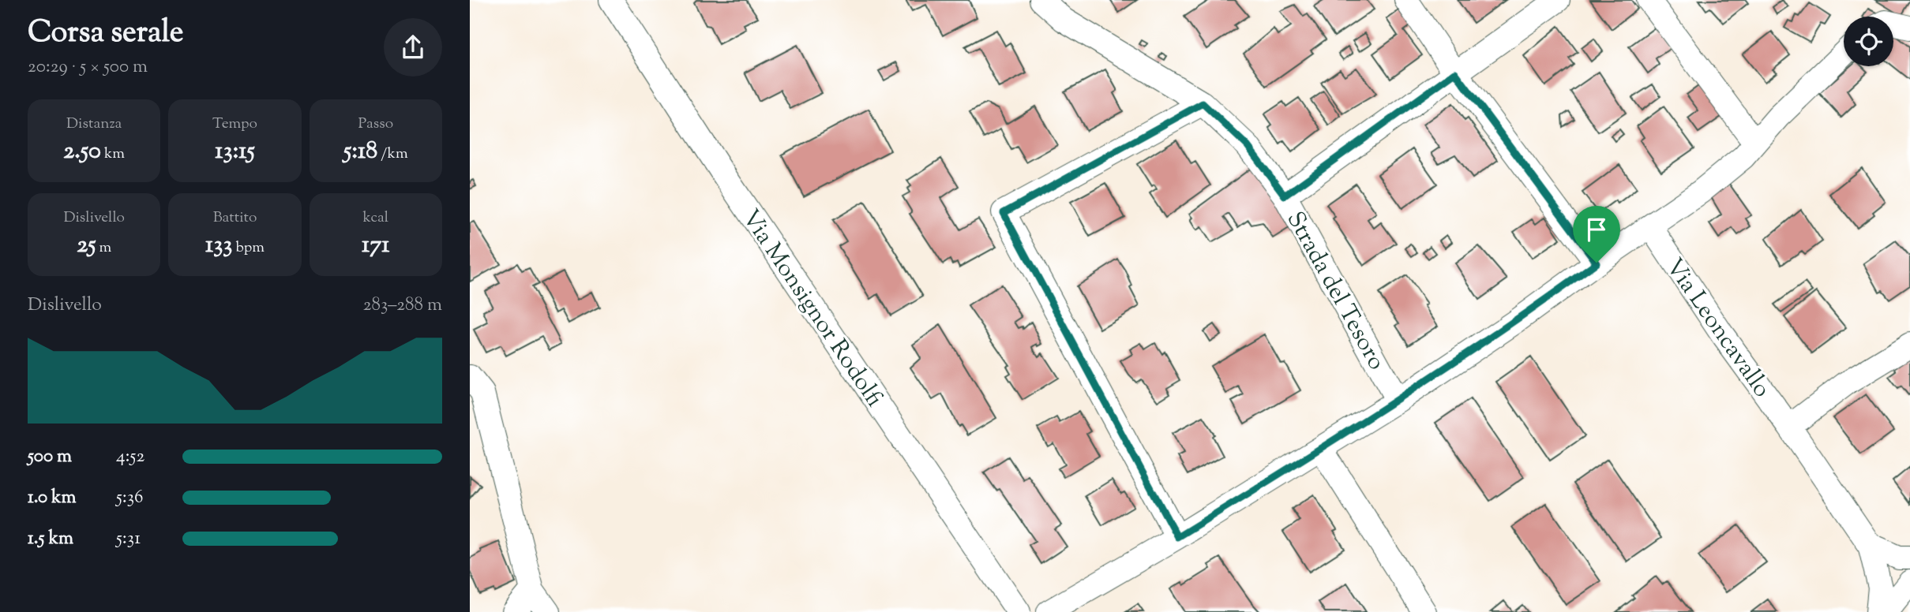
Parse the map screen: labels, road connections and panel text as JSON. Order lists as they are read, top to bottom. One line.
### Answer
{"streets":{"street":["Strada del Tesoro","Via Monsignor Rodolfi","Via Leoncavallo"]},"page":{"heading":["Corsa serale","20:29 · 5 × 500 m"],"stats":[["Distanza","2.50 km"],["Tempo","13:15"],["Passo","5:18 /km"],["Dislivello","25 m"],["Battito","133 bpm"],["kcal","171"]],"chart":["Dislivello","283–288 m"],"list":[{"name":"500 m","note":"4:52"},{"name":"1.0 km","note":"5:36"},{"name":"1.5 km","note":"5:31"}]}}
